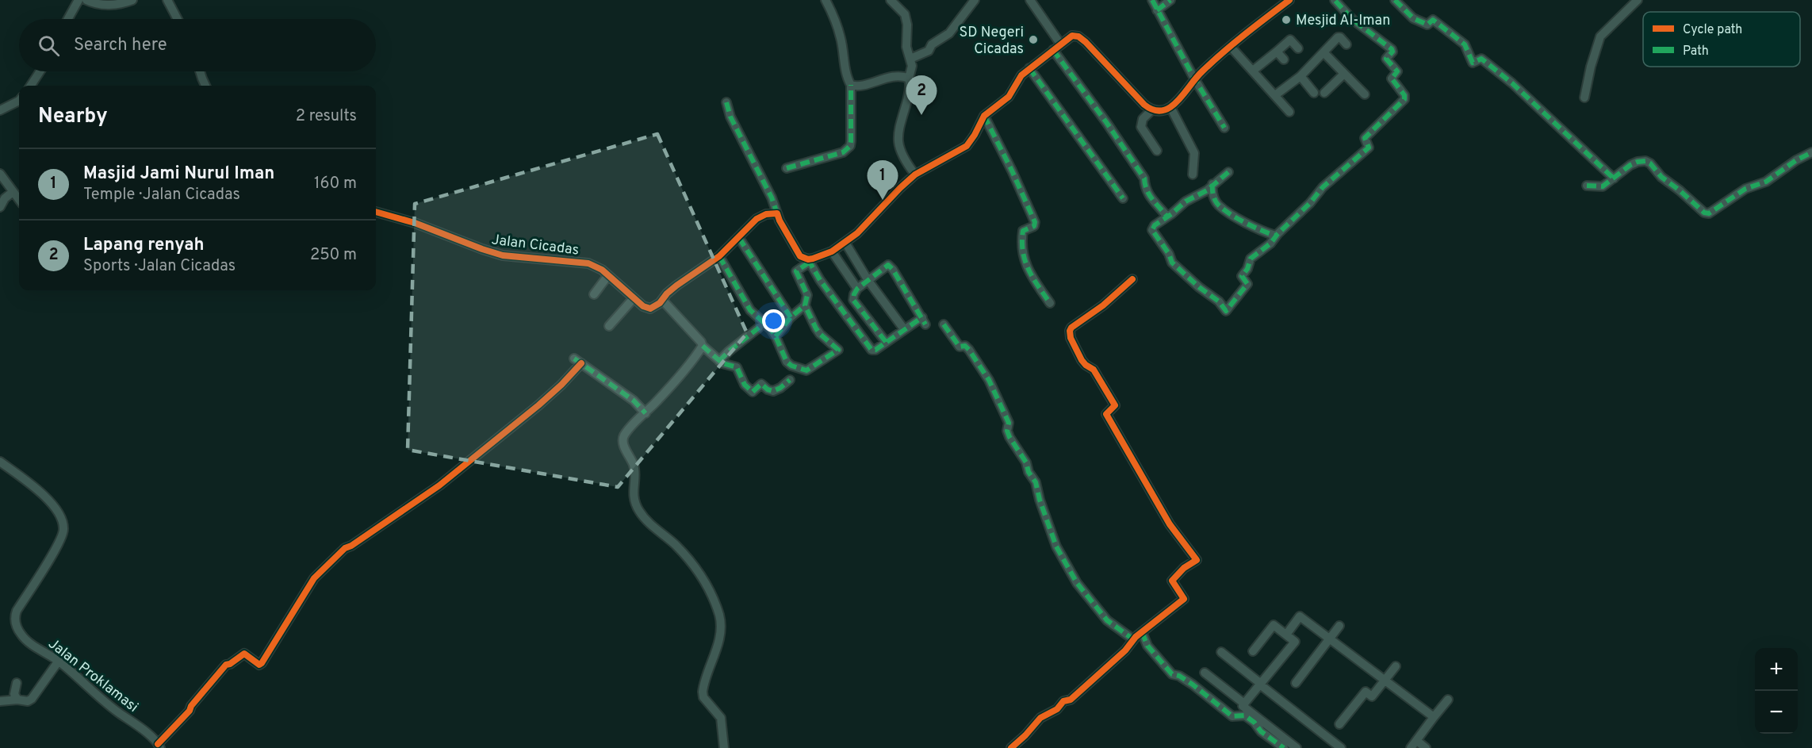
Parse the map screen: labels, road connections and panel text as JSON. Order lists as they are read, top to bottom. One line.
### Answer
{"streets":{"street":["Jalan Cicadas","Jalan Proklamasi"]},"places":["Mesjid Al-Iman","SD Negeri Cicadas"],"legend":["Cycle path","Path"],"page":{"search":"Search here","pins":["2","1"],"heading":["Nearby","2 results"],"list":[{"mark":"1","name":"Masjid Jami Nurul Iman","note":"Temple · Jalan Cicadas","value":"160 m"},{"mark":"2","name":"Lapang renyah","note":"Sports · Jalan Cicadas","value":"250 m"}],"map_buttons":["+","−"]}}
